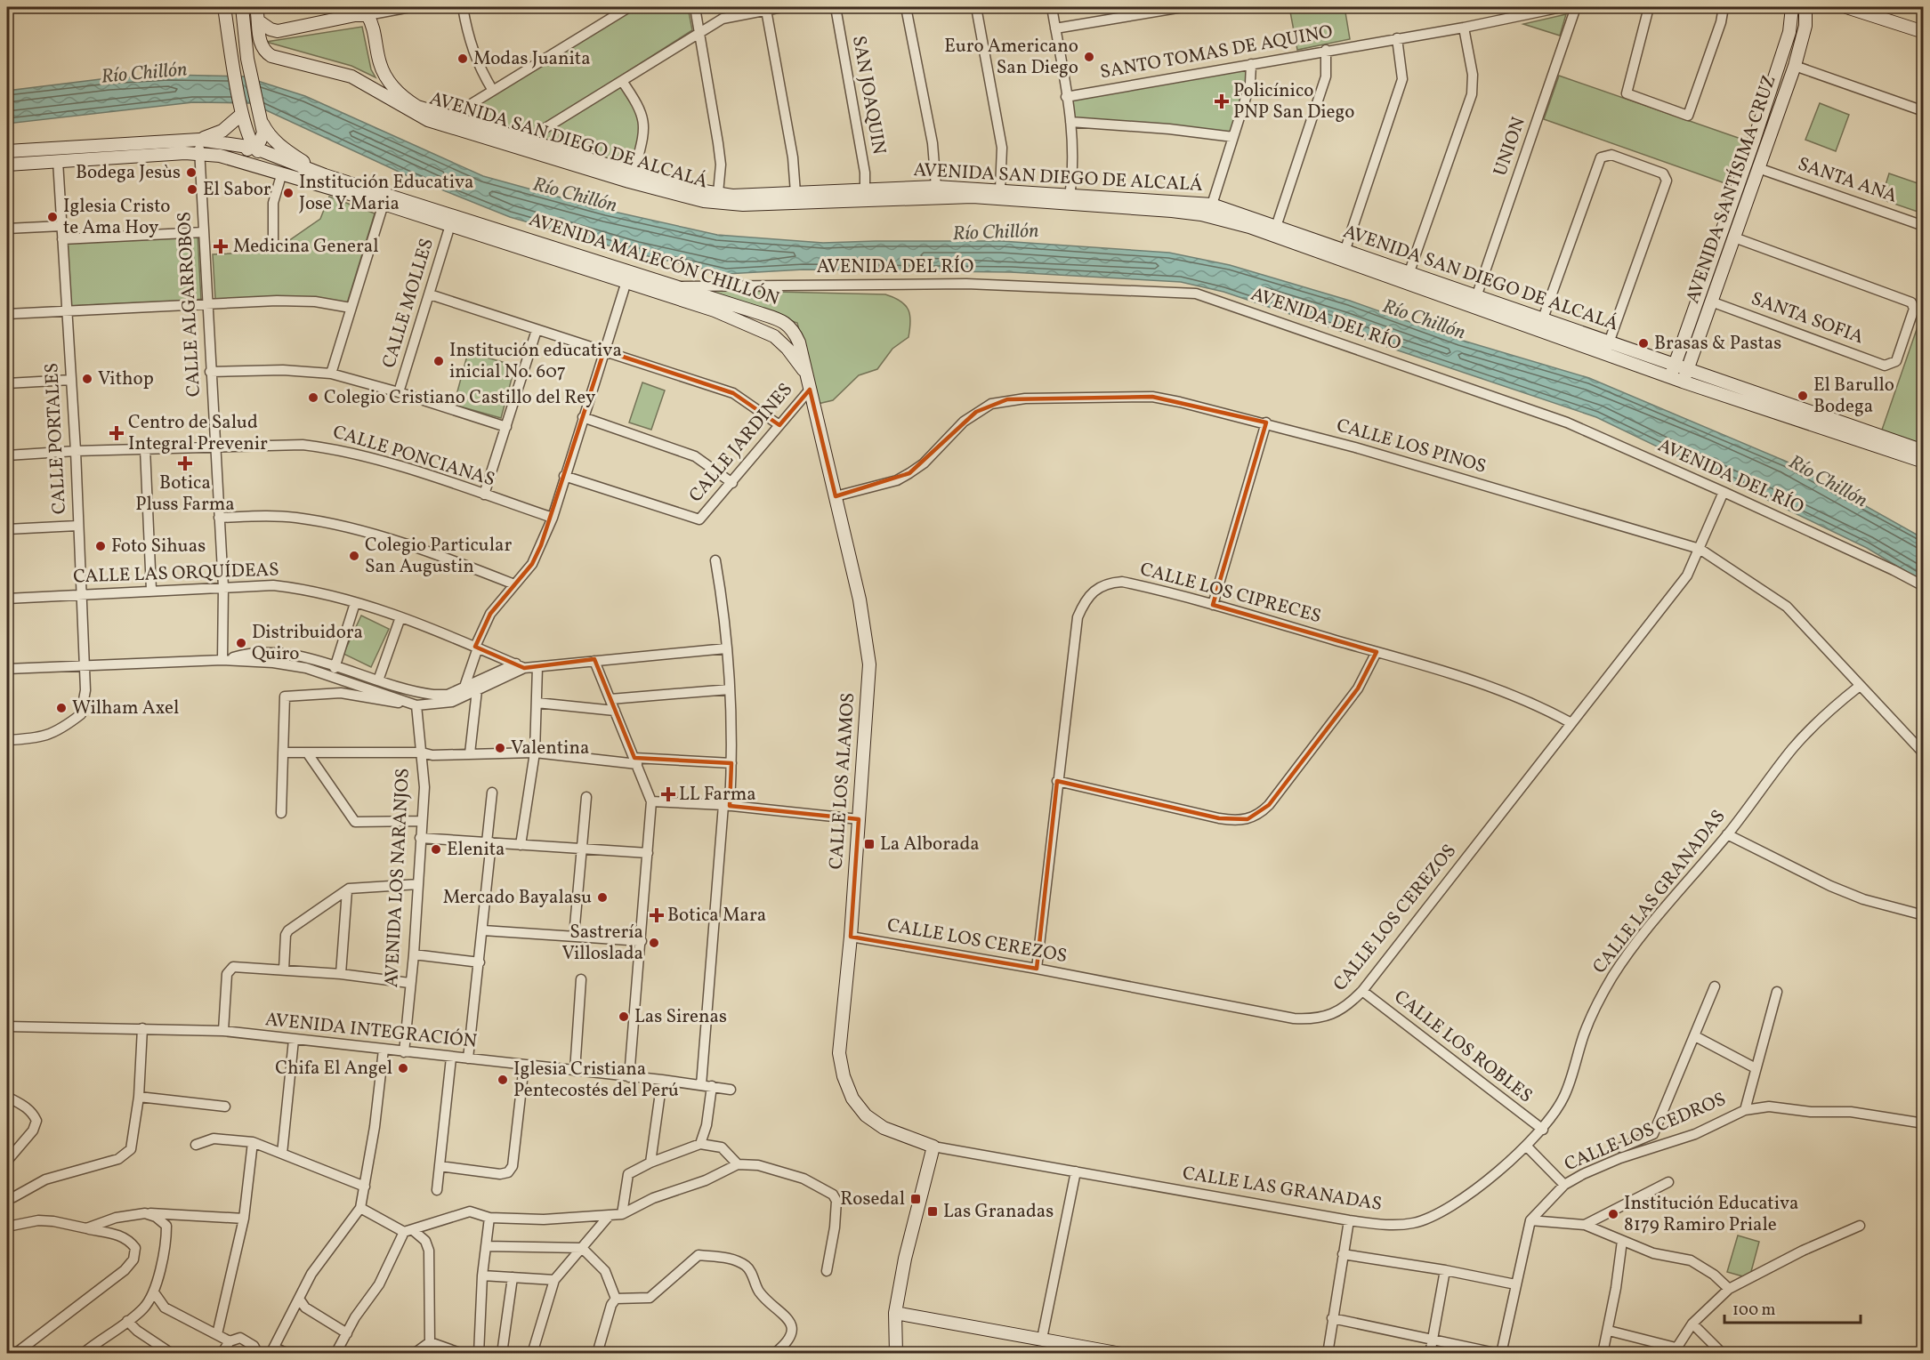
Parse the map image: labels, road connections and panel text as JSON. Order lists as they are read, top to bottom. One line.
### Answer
{"streets":{"main road":["AVENIDA SAN DIEGO DE ALCALÁ","AVENIDA SANTÍSIMA CRUZ","AVENIDA MALECÓN CHILLÓN","CALLE LOS ALAMOS"],"street":["SANTO TOMAS DE AQUINO","SAN JOAQUIN","UNION","SANTA ANA","AVENIDA DEL RÍO","CALLE MOLLES","CALLE ALGARROBOS","SANTA SOFIA","CALLE PORTALES","CALLE JARDINES","CALLE LOS PINOS","CALLE PONCIANAS","CALLE LAS ORQUÍDEAS","CALLE LOS CIPRECES","AVENIDA LOS NARANJOS","CALLE LAS GRANADAS","CALLE LOS CEREZOS","AVENIDA INTEGRACIÓN","CALLE LOS ROBLES","CALLE LOS CEDROS"]},"crossings":[["SAN JOAQUIN","AVENIDA SAN DIEGO DE ALCALÁ"],["AVENIDA SAN DIEGO DE ALCALÁ","UNION"],["AVENIDA SAN DIEGO DE ALCALÁ","AVENIDA SANTÍSIMA CRUZ"],["SANTA ANA","AVENIDA SANTÍSIMA CRUZ"],["AVENIDA SANTÍSIMA CRUZ","SANTA SOFIA"],["AVENIDA MALECÓN CHILLÓN","AVENIDA DEL RÍO"],["AVENIDA MALECÓN CHILLÓN","CALLE MOLLES"],["AVENIDA MALECÓN CHILLÓN","CALLE ALGARROBOS"],["AVENIDA MALECÓN CHILLÓN","CALLE PORTALES"],["AVENIDA MALECÓN CHILLÓN","CALLE LOS ALAMOS"],["AVENIDA DEL RÍO","CALLE LOS CEREZOS"],["CALLE ALGARROBOS","CALLE PONCIANAS"],["CALLE ALGARROBOS","CALLE LAS ORQUÍDEAS"],["CALLE PORTALES","CALLE PONCIANAS"],["CALLE PORTALES","CALLE LAS ORQUÍDEAS"],["CALLE JARDINES","CALLE LOS ALAMOS"],["CALLE LOS PINOS","CALLE LOS ALAMOS"],["CALLE LOS PINOS","CALLE LAS GRANADAS"],["CALLE LOS PINOS","CALLE LOS CEREZOS"],["CALLE LOS CIPRECES","CALLE LOS CEREZOS"],["CALLE LOS ALAMOS","CALLE LAS GRANADAS"],["CALLE LOS ALAMOS","CALLE LOS CEREZOS"],["AVENIDA LOS NARANJOS","AVENIDA INTEGRACIÓN"],["CALLE LAS GRANADAS","CALLE LOS ROBLES"],["CALLE LOS CEREZOS","CALLE LOS ROBLES"]],"water":["Río Chillón"],"places":{"other":["Euro Americano San Diego","Modas Juanita","Bodega Jesùs","El Sabor","Institución Educativa Jose Y Maria","Iglesia Cristo te Ama Hoy","Brasas & Pastas","Institución educativa inicial No. 607","Vithop","El Barullo Bodega","Colegio Cristiano Castillo del Rey","Foto Sihuas","Colegio Particular San Augustin","Distribuidora Quiro","Wilham Axel","Valentina","Elenita","Mercado Bayalasu","Sastrería Villoslada","Las Sirenas","Chifa El Angel","Iglesia Cristiana Pentecostés del Perú","Institución Educativa 8179 Ramiro Priale"],"health":["Policínico PNP San Diego","Medicina General","Centro de Salud Integral Prevenir","Botica Pluss Farma","LL Farma","Botica Mara"],"transit":["La Alborada","Rosedal","Las Granadas"]},"scale_bar":"100 m"}
